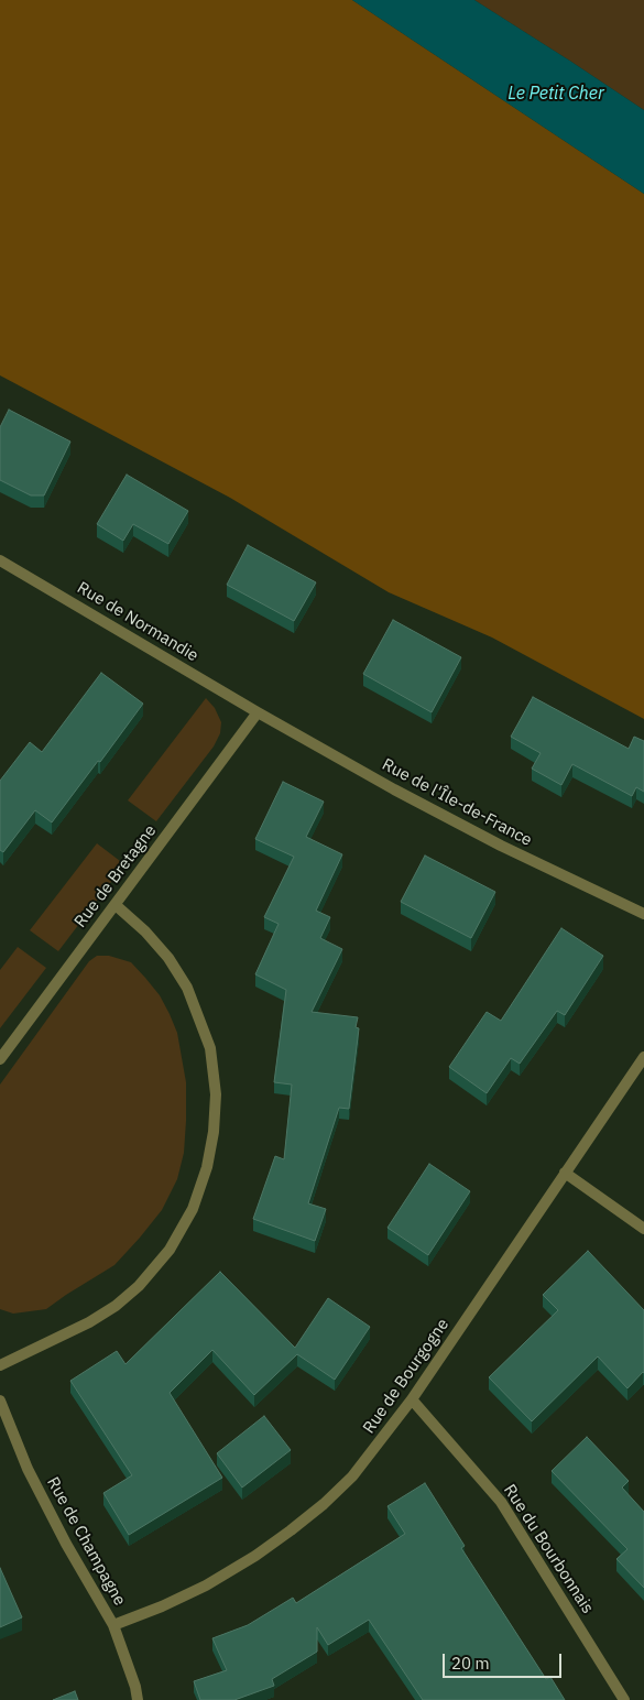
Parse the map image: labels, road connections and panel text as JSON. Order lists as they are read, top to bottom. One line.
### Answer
{"streets":{"street":["Rue de Normandie","Rue de l'Île-de-France","Rue de Bretagne","Rue de Bourgogne","Rue de Champagne","Rue du Bourbonnais"]},"crossings":[["Rue de Normandie","Rue de l'Île-de-France"],["Rue de Normandie","Rue de Bretagne"],["Rue de l'Île-de-France","Rue de Bretagne"],["Rue de Bourgogne","Rue de Champagne"],["Rue de Bourgogne","Rue du Bourbonnais"]],"water":["Le Petit Cher"],"scale_bar":"20 m"}
